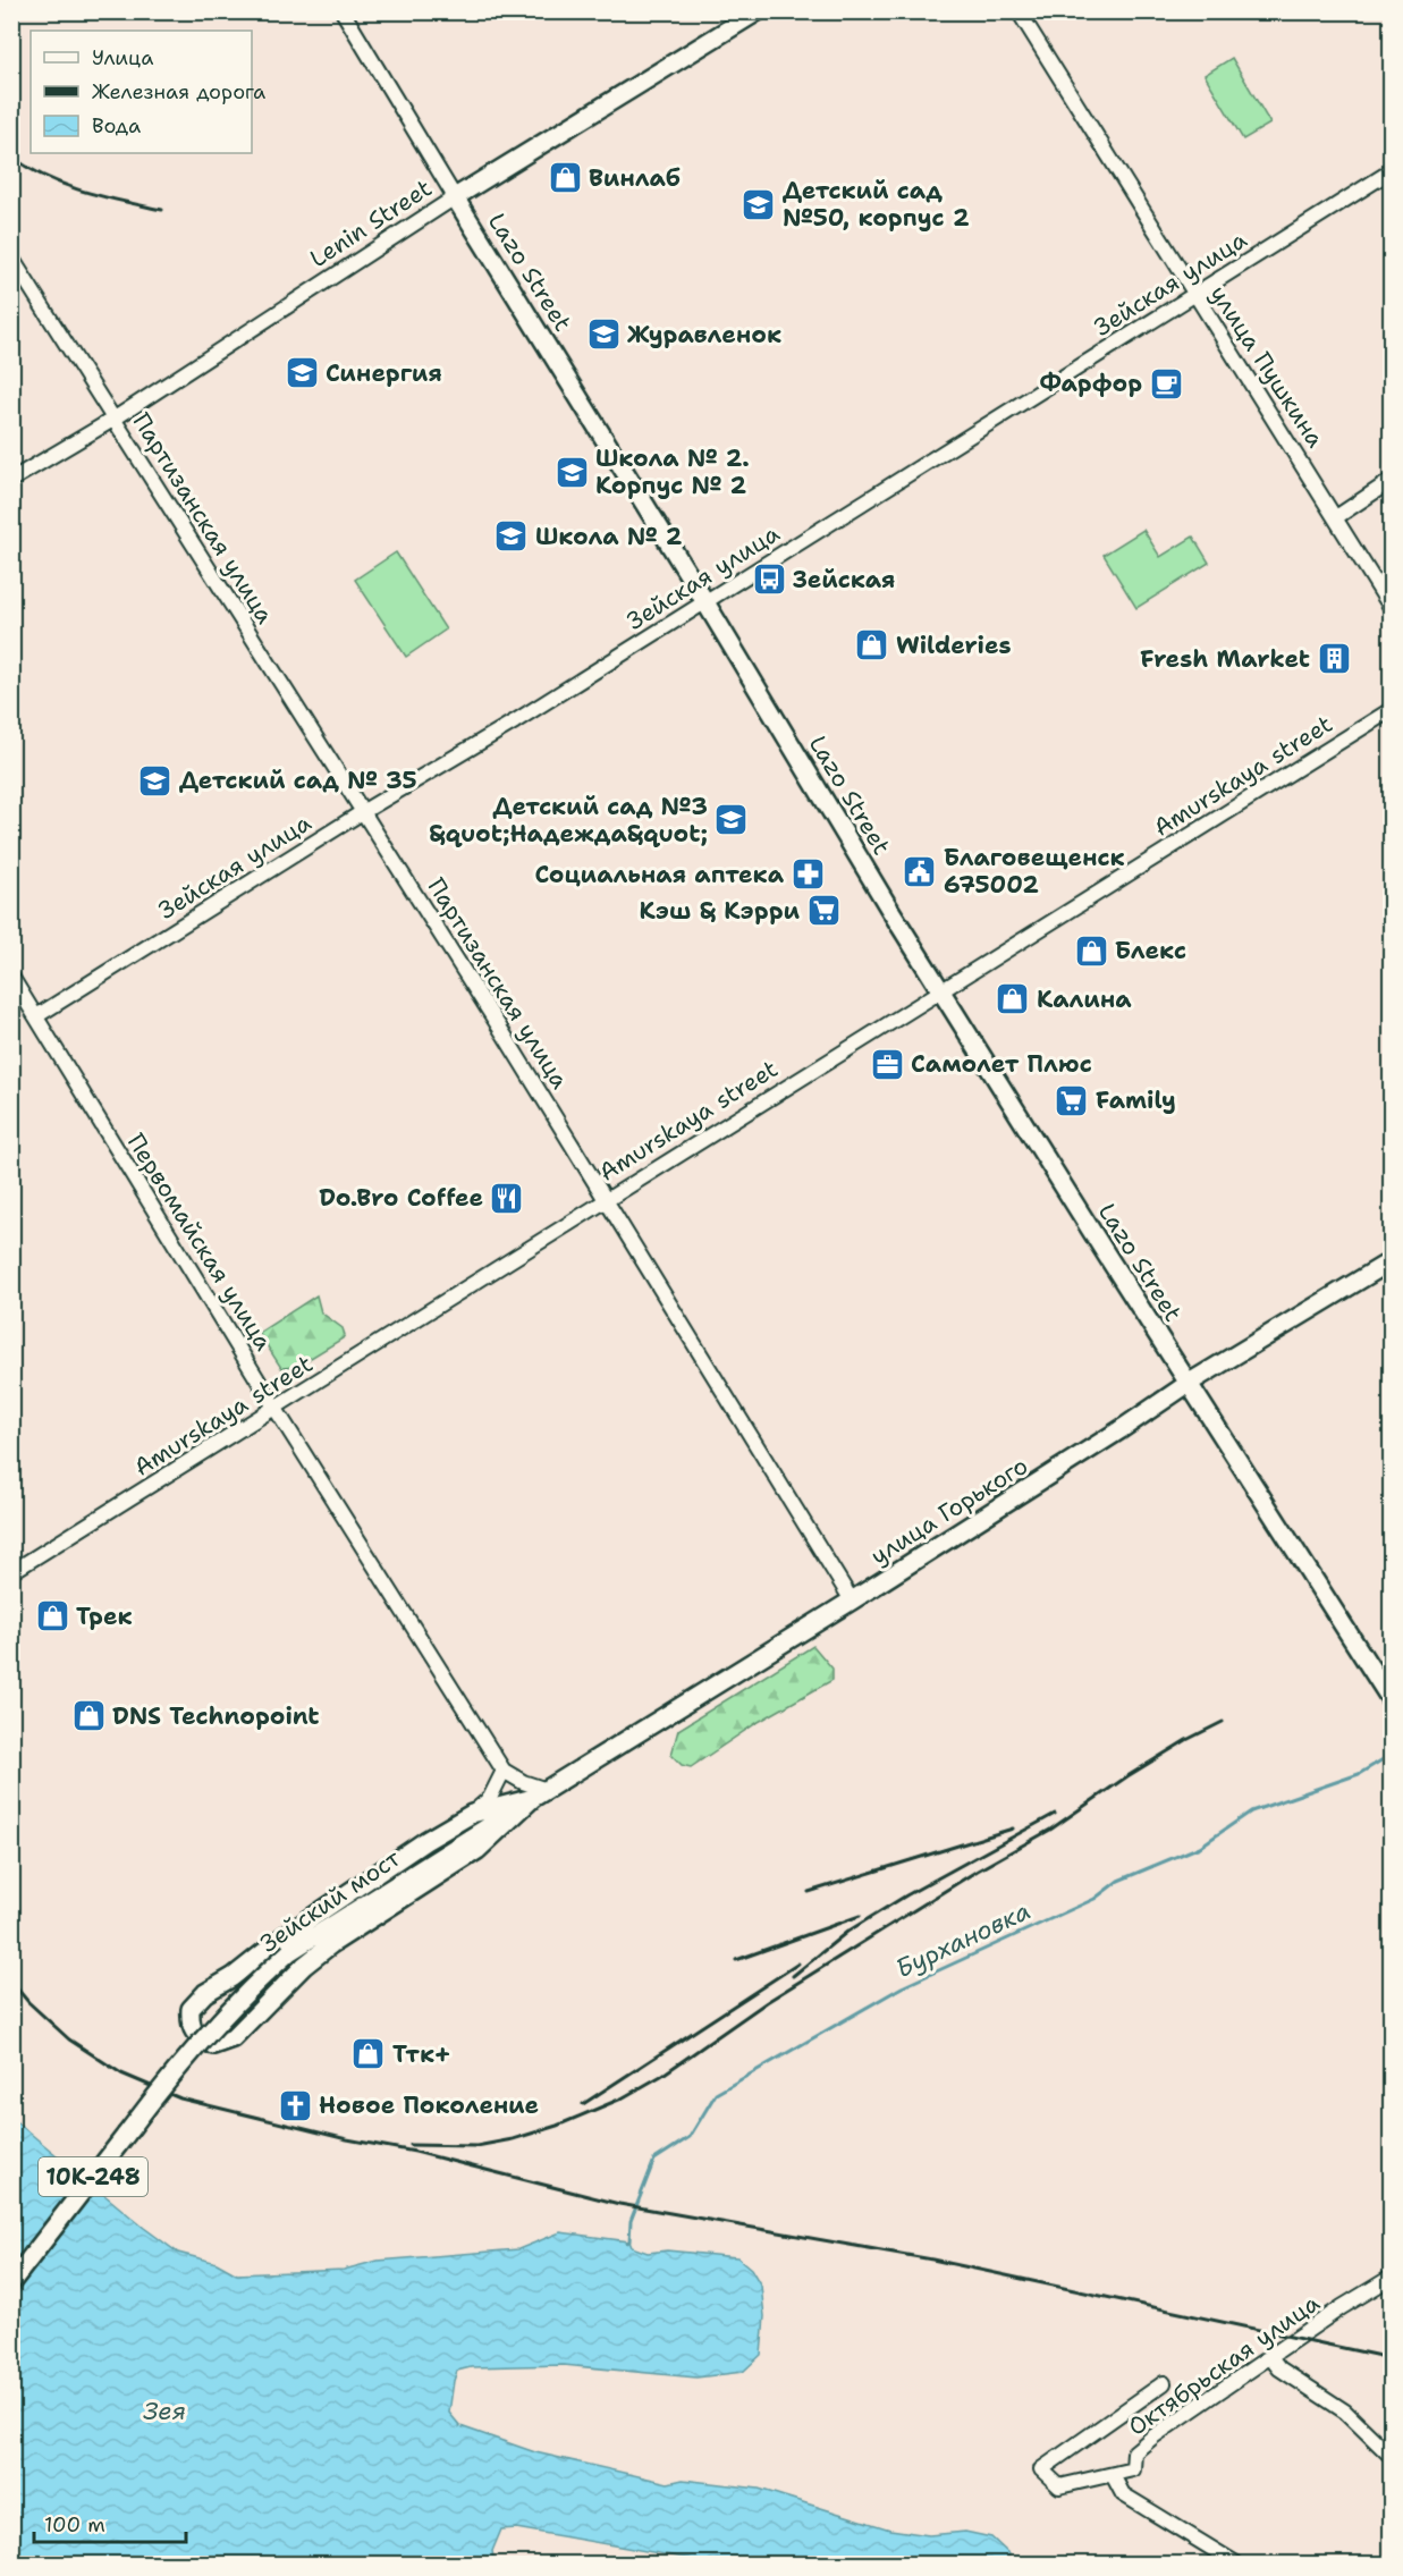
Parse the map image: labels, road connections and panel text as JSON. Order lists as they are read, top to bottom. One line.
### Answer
{"streets":{"main road":["Lenin Street","Lazo Street","улица Горького","Зейский мост","10К-248"],"street":["Зейская улица","улица Пушкина","Партизанская улица","Amurskaya street","Первомайская улица","Октябрьская улица"]},"crossings":[["Lenin Street","Lazo Street"],["Lenin Street","Партизанская улица"],["Lazo Street","Зейская улица"],["Lazo Street","Amurskaya street"],["Lazo Street","улица Горького"],["Зейская улица","улица Пушкина"],["Зейская улица","Партизанская улица"],["Зейская улица","Первомайская улица"],["Партизанская улица","Amurskaya street"],["Партизанская улица","улица Горького"],["Amurskaya street","Первомайская улица"],["улица Горького","Зейский мост"]],"water":["Бурхановка","Зея"],"places":{"shop":["Винлаб","Wilderies","Блекс","Калина","Трек","DNS Technopoint","Ттк+"],"school or university":["Детский сад №50, корпус 2","Журавленок","Синергия","Школа № 2. Корпус № 2","Школа № 2","Детский сад № 35","Детский сад №3 &quot;Надежда&quot;"],"cafe":["Фарфор"],"bus stop":["Зейская"],"building":["Fresh Market"],"public building":["Благовещенск 675002"],"pharmacy":["Социальная аптека"],"supermarket":["Кэш & Кэрри","Family"],"office":["Самолет Плюс"],"restaurant":["Do.Bro Coffee"],"church":["Новое Поколение"]},"legend":["Улица","Железная дорога","Вода"],"scale_bar":"100 m"}
